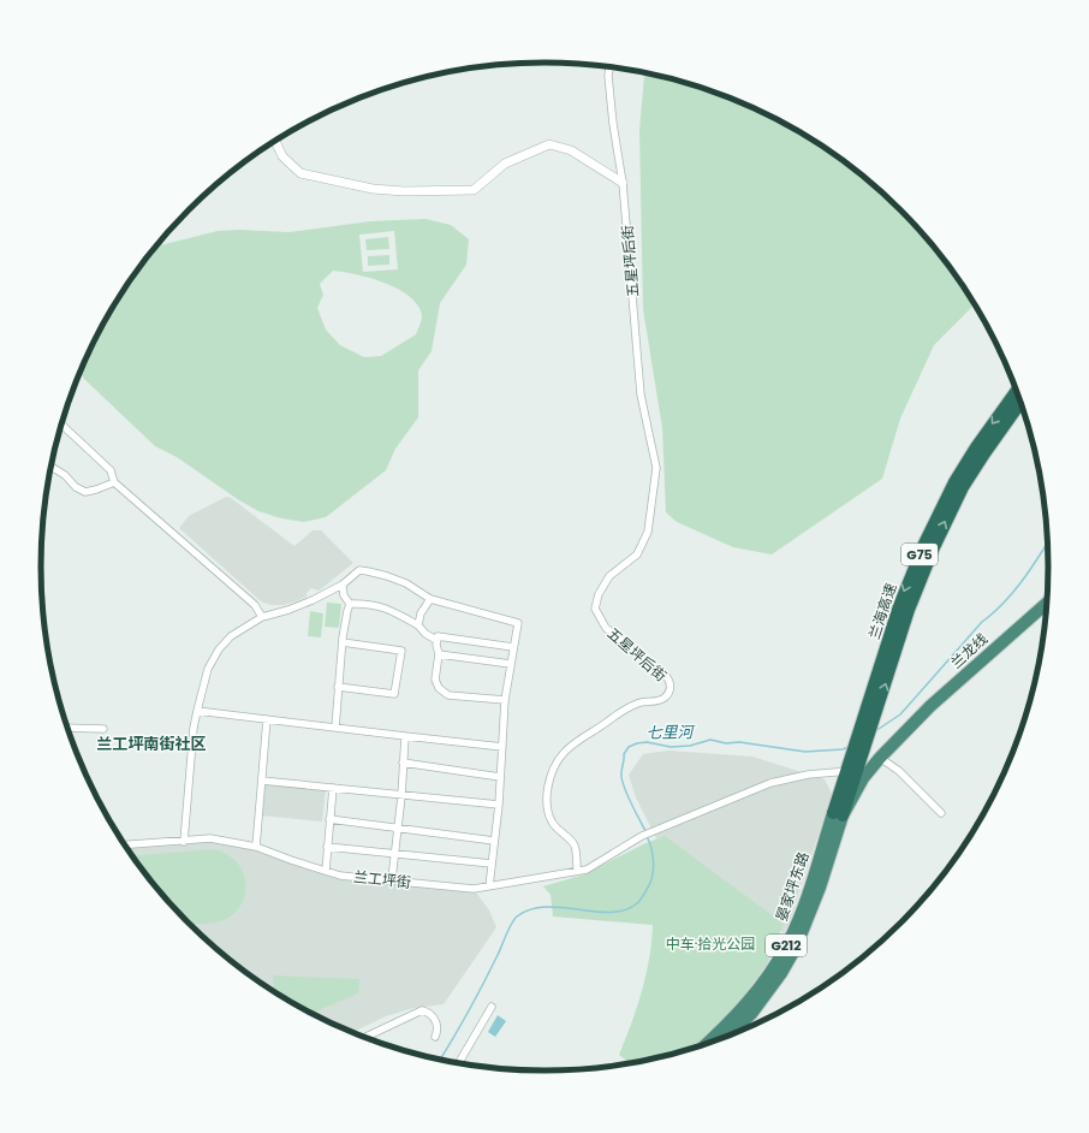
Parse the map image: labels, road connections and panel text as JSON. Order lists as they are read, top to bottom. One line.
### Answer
{"streets":{"highway":["G75","兰海高速","兰龙线","晏家坪东路","G212"],"street":["五星坪后街","兰工坪街"]},"crossings":[["五星坪后街","兰工坪街"],["兰海高速","兰龙线"],["兰海高速","兰工坪街"],["兰海高速","晏家坪东路"],["兰龙线","兰工坪街"],["兰龙线","晏家坪东路"]],"districts":["兰工坪南街社区"],"water":["七里河"],"parks":["中车·拾光公园"]}
